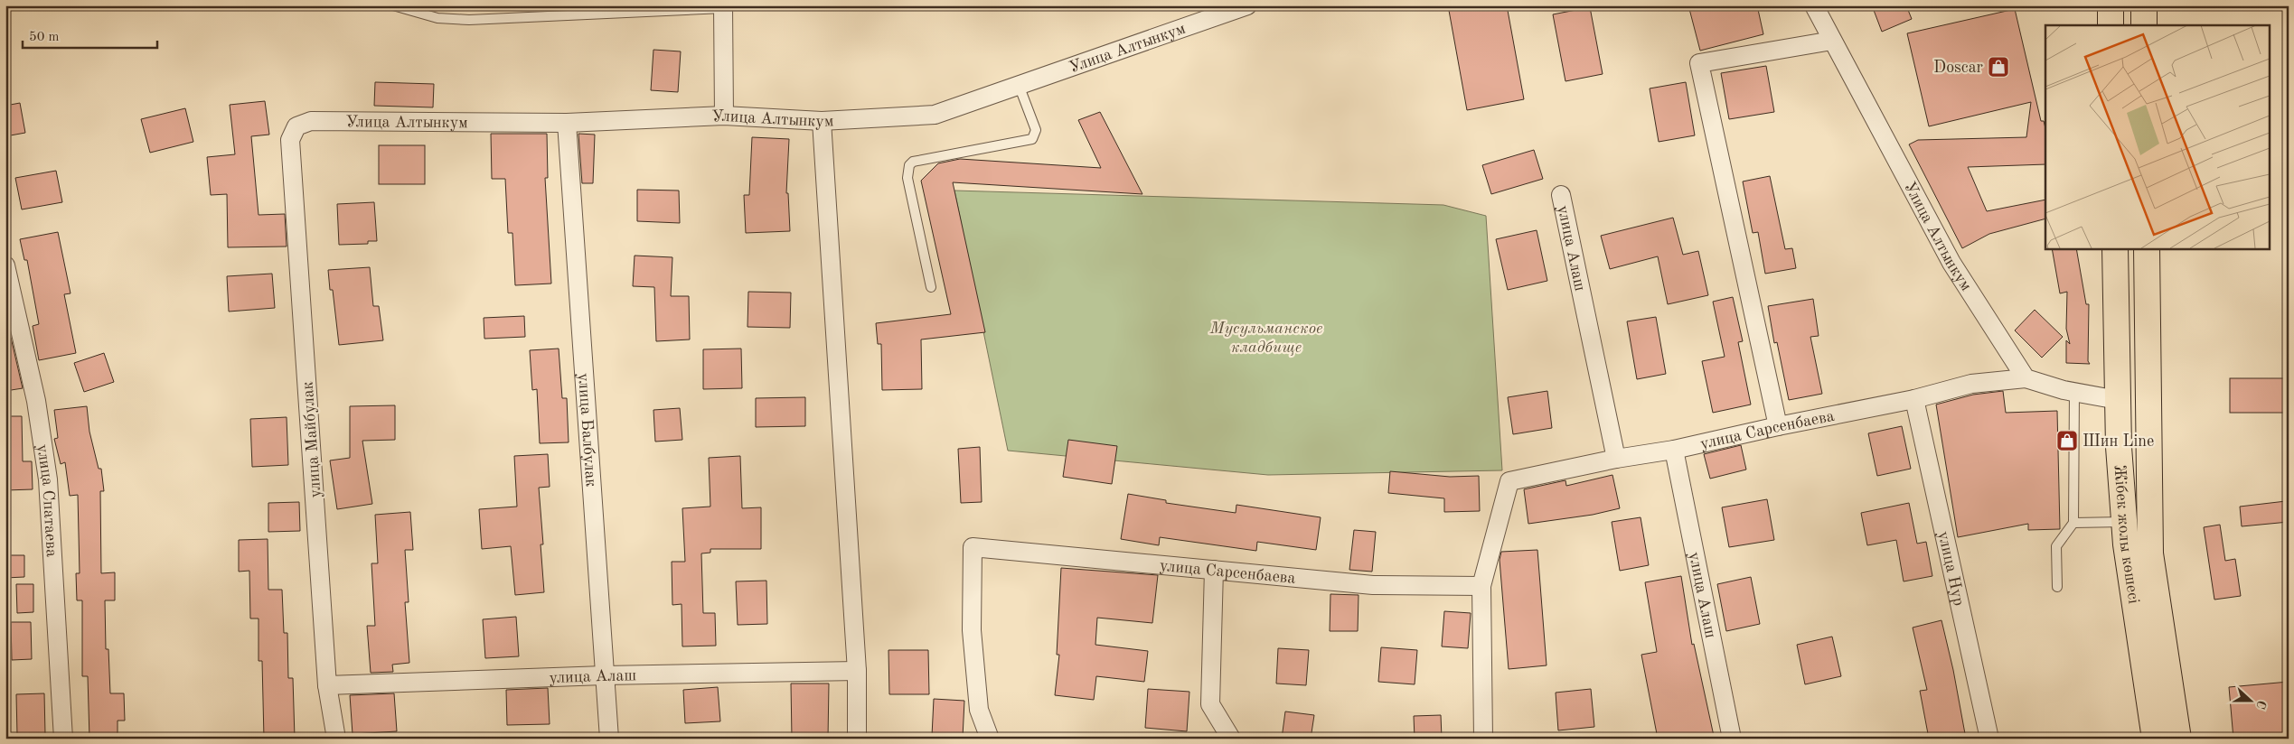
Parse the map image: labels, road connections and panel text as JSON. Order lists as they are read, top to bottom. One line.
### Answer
{"streets":{"main road":["Жібек жолы көшесі"],"street":["Улица Алтынкум","улица Алаш","улица Сарсенбаева","улица Балбулак","улица Майбулак","улица Спатаева","улица Нур"]},"crossings":[["Улица Алтынкум","улица Сарсенбаева"],["Улица Алтынкум","улица Балбулак"],["Улица Алтынкум","улица Майбулак"],["улица Алаш","улица Сарсенбаева"],["улица Алаш","улица Балбулак"],["улица Алаш","улица Майбулак"],["улица Сарсенбаева","улица Нур"]],"parks":["Мусульманское кладбище"],"places":{"shop":["Doscar","Шин Line"]},"scale_bar":"50 m","north":"right"}
